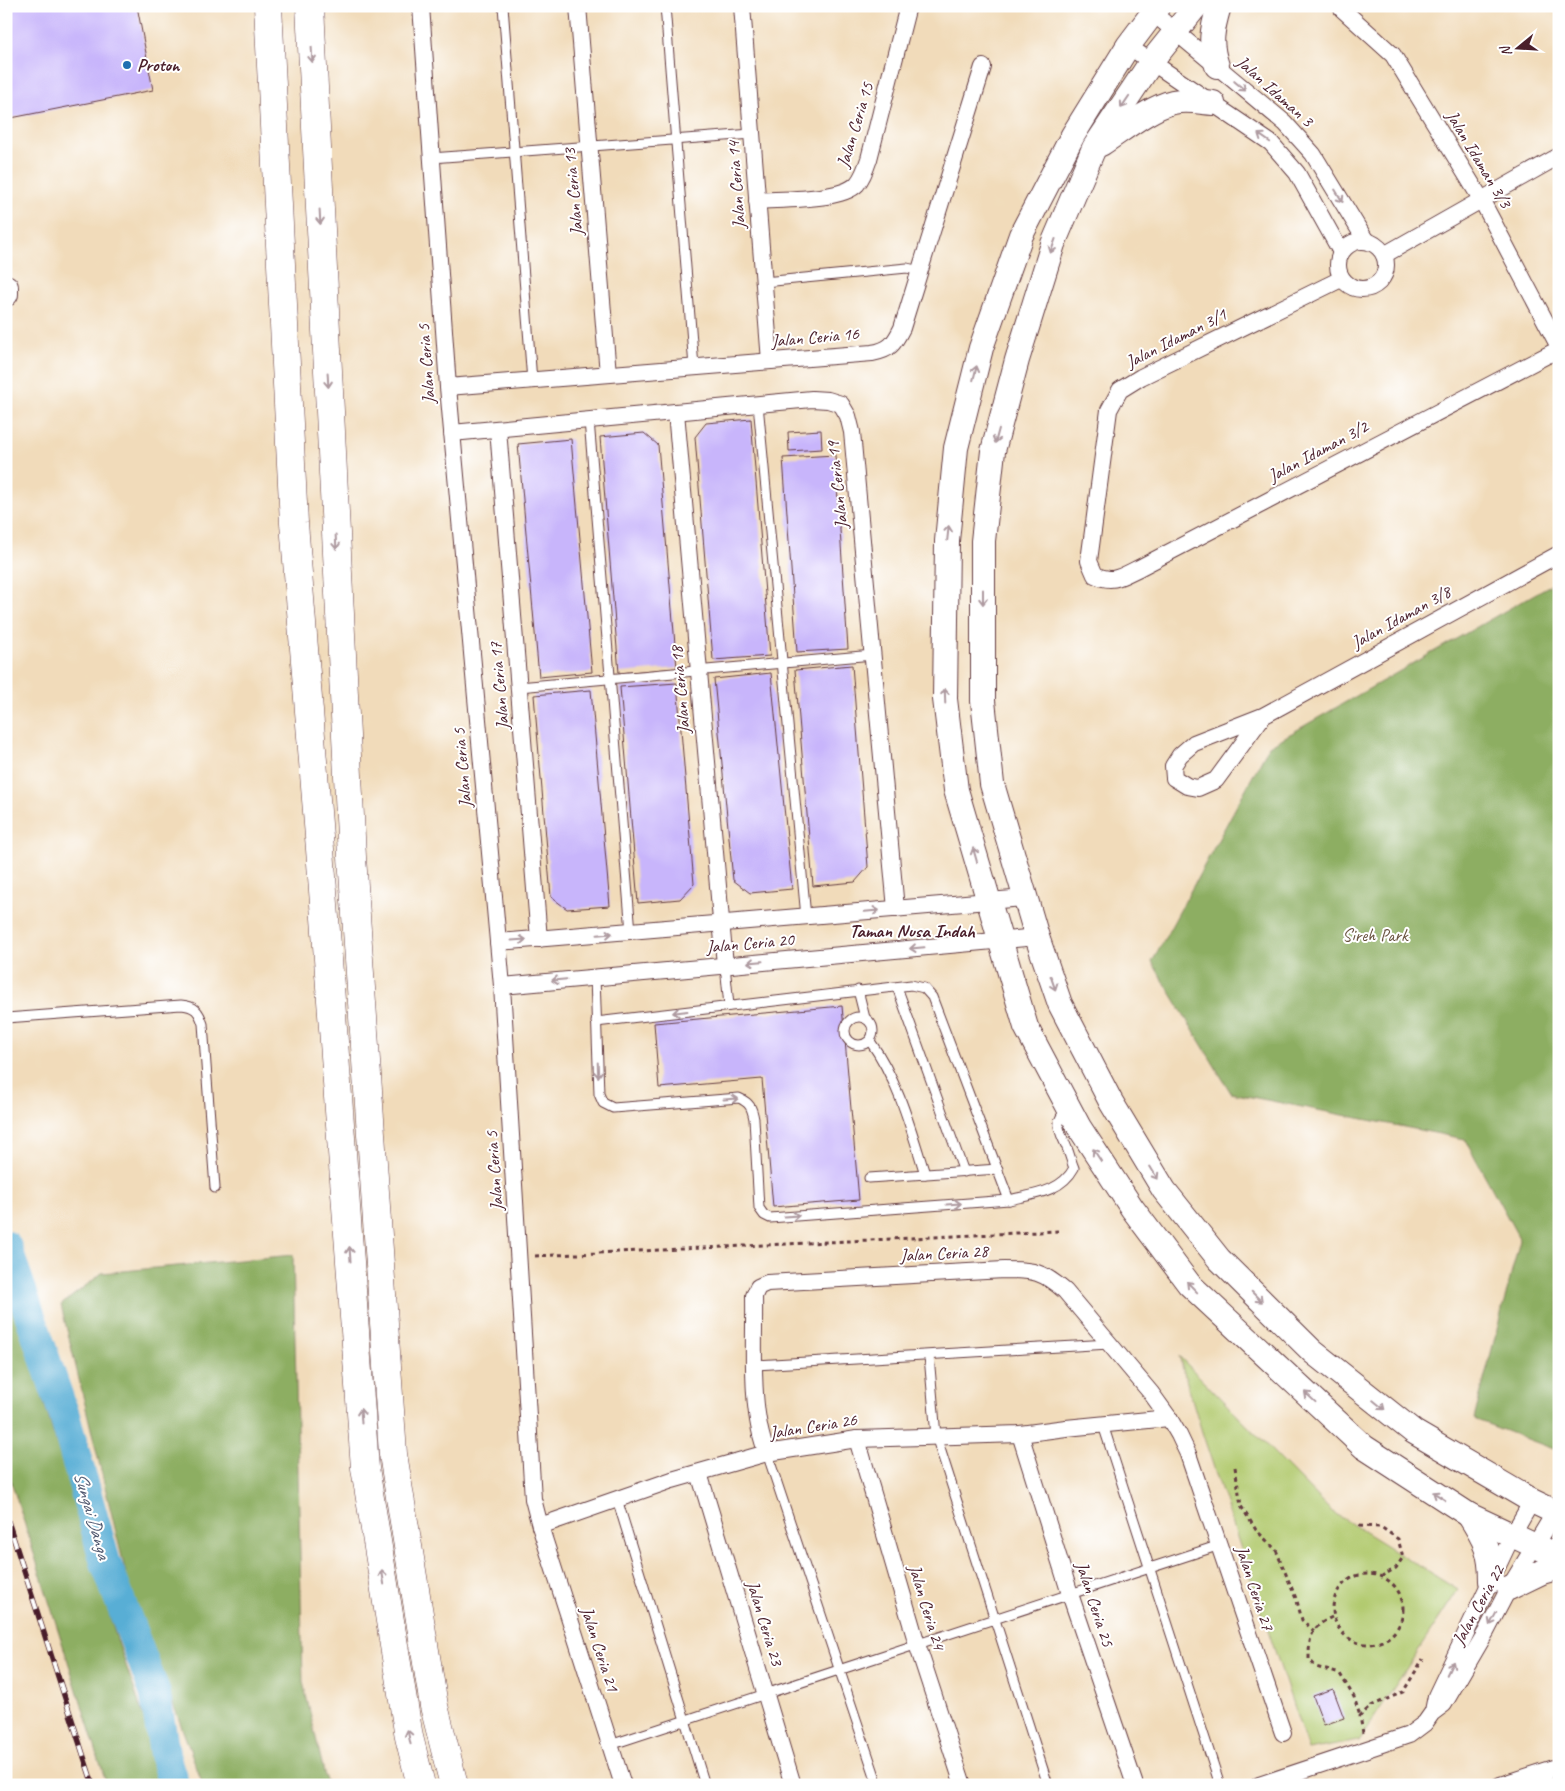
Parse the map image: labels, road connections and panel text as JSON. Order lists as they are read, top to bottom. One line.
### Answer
{"streets":{"street":["Jalan Idaman 3","Jalan Ceria 15","Jalan Idaman 3/3","Jalan Ceria 14","Jalan Ceria 13","Jalan Ceria 16","Jalan Idaman 3/1","Jalan Ceria 5","Jalan Idaman 3/2","Jalan Ceria 19","Jalan Idaman 3/8","Jalan Ceria 17","Jalan Ceria 18","Jalan Ceria 20","Jalan Ceria 28","Jalan Ceria 26","Jalan Ceria 27","Jalan Ceria 25","Jalan Ceria 22","Jalan Ceria 24","Jalan Ceria 23","Jalan Ceria 21"]},"crossings":[["Jalan Idaman 3","Jalan Idaman 3/1"],["Jalan Ceria 15","Jalan Ceria 14"],["Jalan Idaman 3/3","Jalan Idaman 3/2"],["Jalan Ceria 14","Jalan Ceria 16"],["Jalan Ceria 13","Jalan Ceria 16"],["Jalan Ceria 16","Jalan Ceria 5"],["Jalan Idaman 3/1","Jalan Idaman 3/2"],["Jalan Ceria 5","Jalan Ceria 19"],["Jalan Ceria 5","Jalan Ceria 20"],["Jalan Ceria 5","Jalan Ceria 26"],["Jalan Ceria 5","Jalan Ceria 21"],["Jalan Ceria 19","Jalan Ceria 17"],["Jalan Ceria 19","Jalan Ceria 18"],["Jalan Ceria 19","Jalan Ceria 20"],["Jalan Ceria 17","Jalan Ceria 20"],["Jalan Ceria 18","Jalan Ceria 20"],["Jalan Ceria 28","Jalan Ceria 26"],["Jalan Ceria 28","Jalan Ceria 27"],["Jalan Ceria 26","Jalan Ceria 25"],["Jalan Ceria 26","Jalan Ceria 24"],["Jalan Ceria 26","Jalan Ceria 23"],["Jalan Ceria 26","Jalan Ceria 21"]],"districts":["Taman Nusa Indah"],"water":["Sungai Danga"],"parks":["Sireh Park"],"places":["Proton"],"north":"left"}
